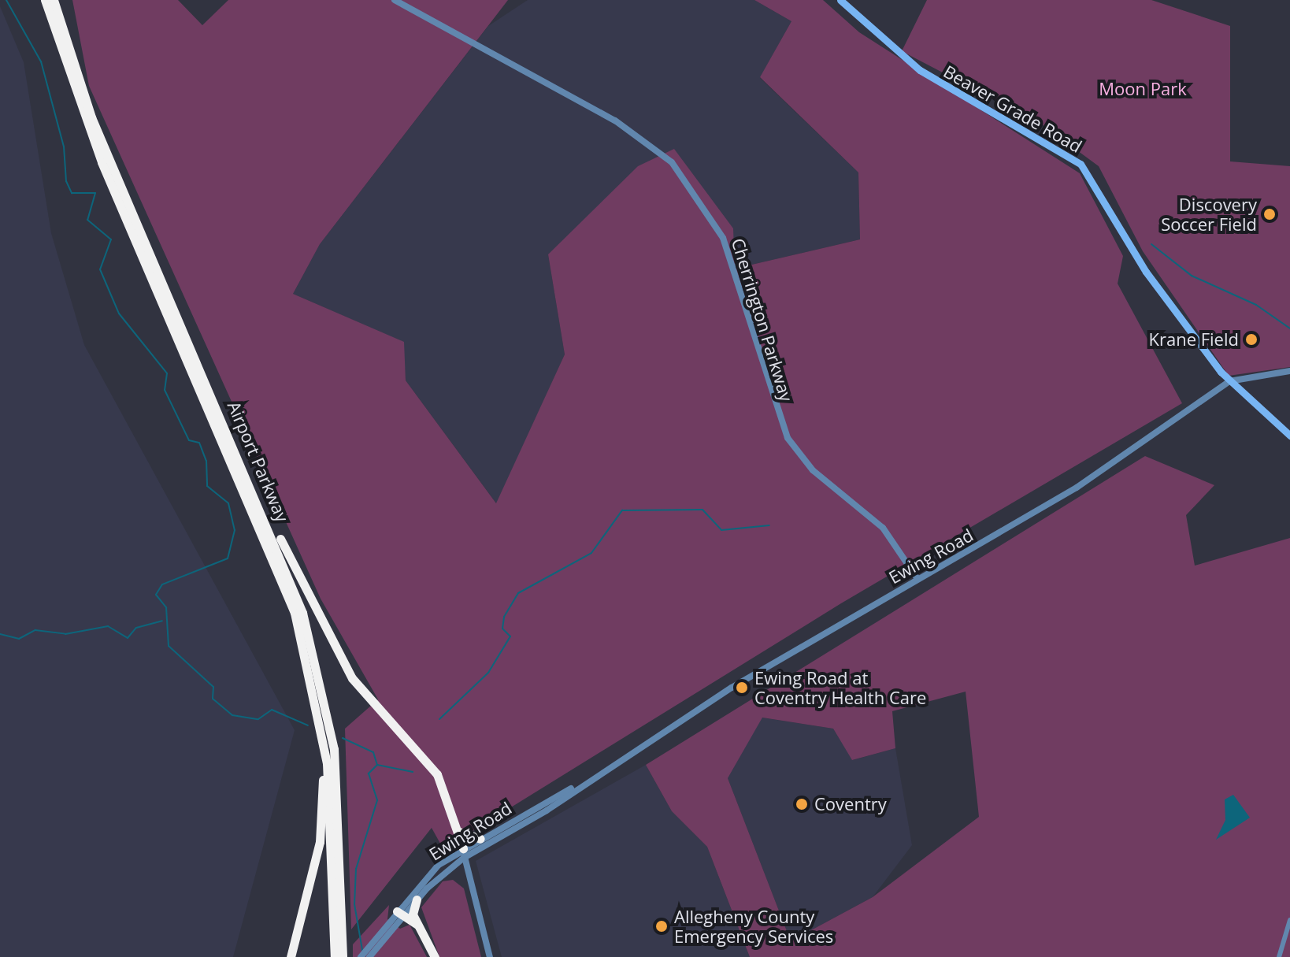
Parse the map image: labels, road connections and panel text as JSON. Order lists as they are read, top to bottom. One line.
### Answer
{"streets":{"highway":["Airport Parkway"],"main road":["Beaver Grade Road"],"street":["Cherrington Parkway","Ewing Road"]},"crossings":[["Beaver Grade Road","Ewing Road"],["Cherrington Parkway","Ewing Road"]],"parks":["Moon Park"],"places":["Discovery Soccer Field","Krane Field","Ewing Road at Coventry Health Care","Coventry","Allegheny County Emergency Services"]}
